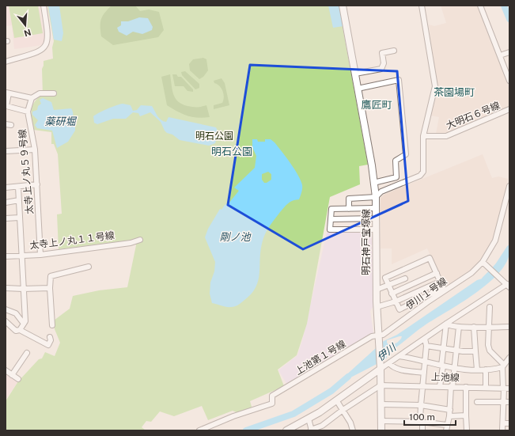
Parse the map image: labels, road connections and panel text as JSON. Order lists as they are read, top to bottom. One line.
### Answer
{"streets":{"main road":["明石神戸宝塚線"],"street":["大明石６号線","太寺上ノ丸５９号線","太寺上ノ丸１１号線","伊川１号線","上池第１号線","上池線"]},"crossings":[["太寺上ノ丸５９号線","太寺上ノ丸１１号線"],["明石神戸宝塚線","伊川１号線"],["明石神戸宝塚線","上池第１号線"],["明石神戸宝塚線","上池線"],["伊川１号線","上池第１号線"]],"districts":["茶園場町","鷹匠町","明石公園"],"water":["薬研堀","剛ノ池","伊川"],"parks":["明石公園"],"scale_bar":"100 m","north":"bottom"}
